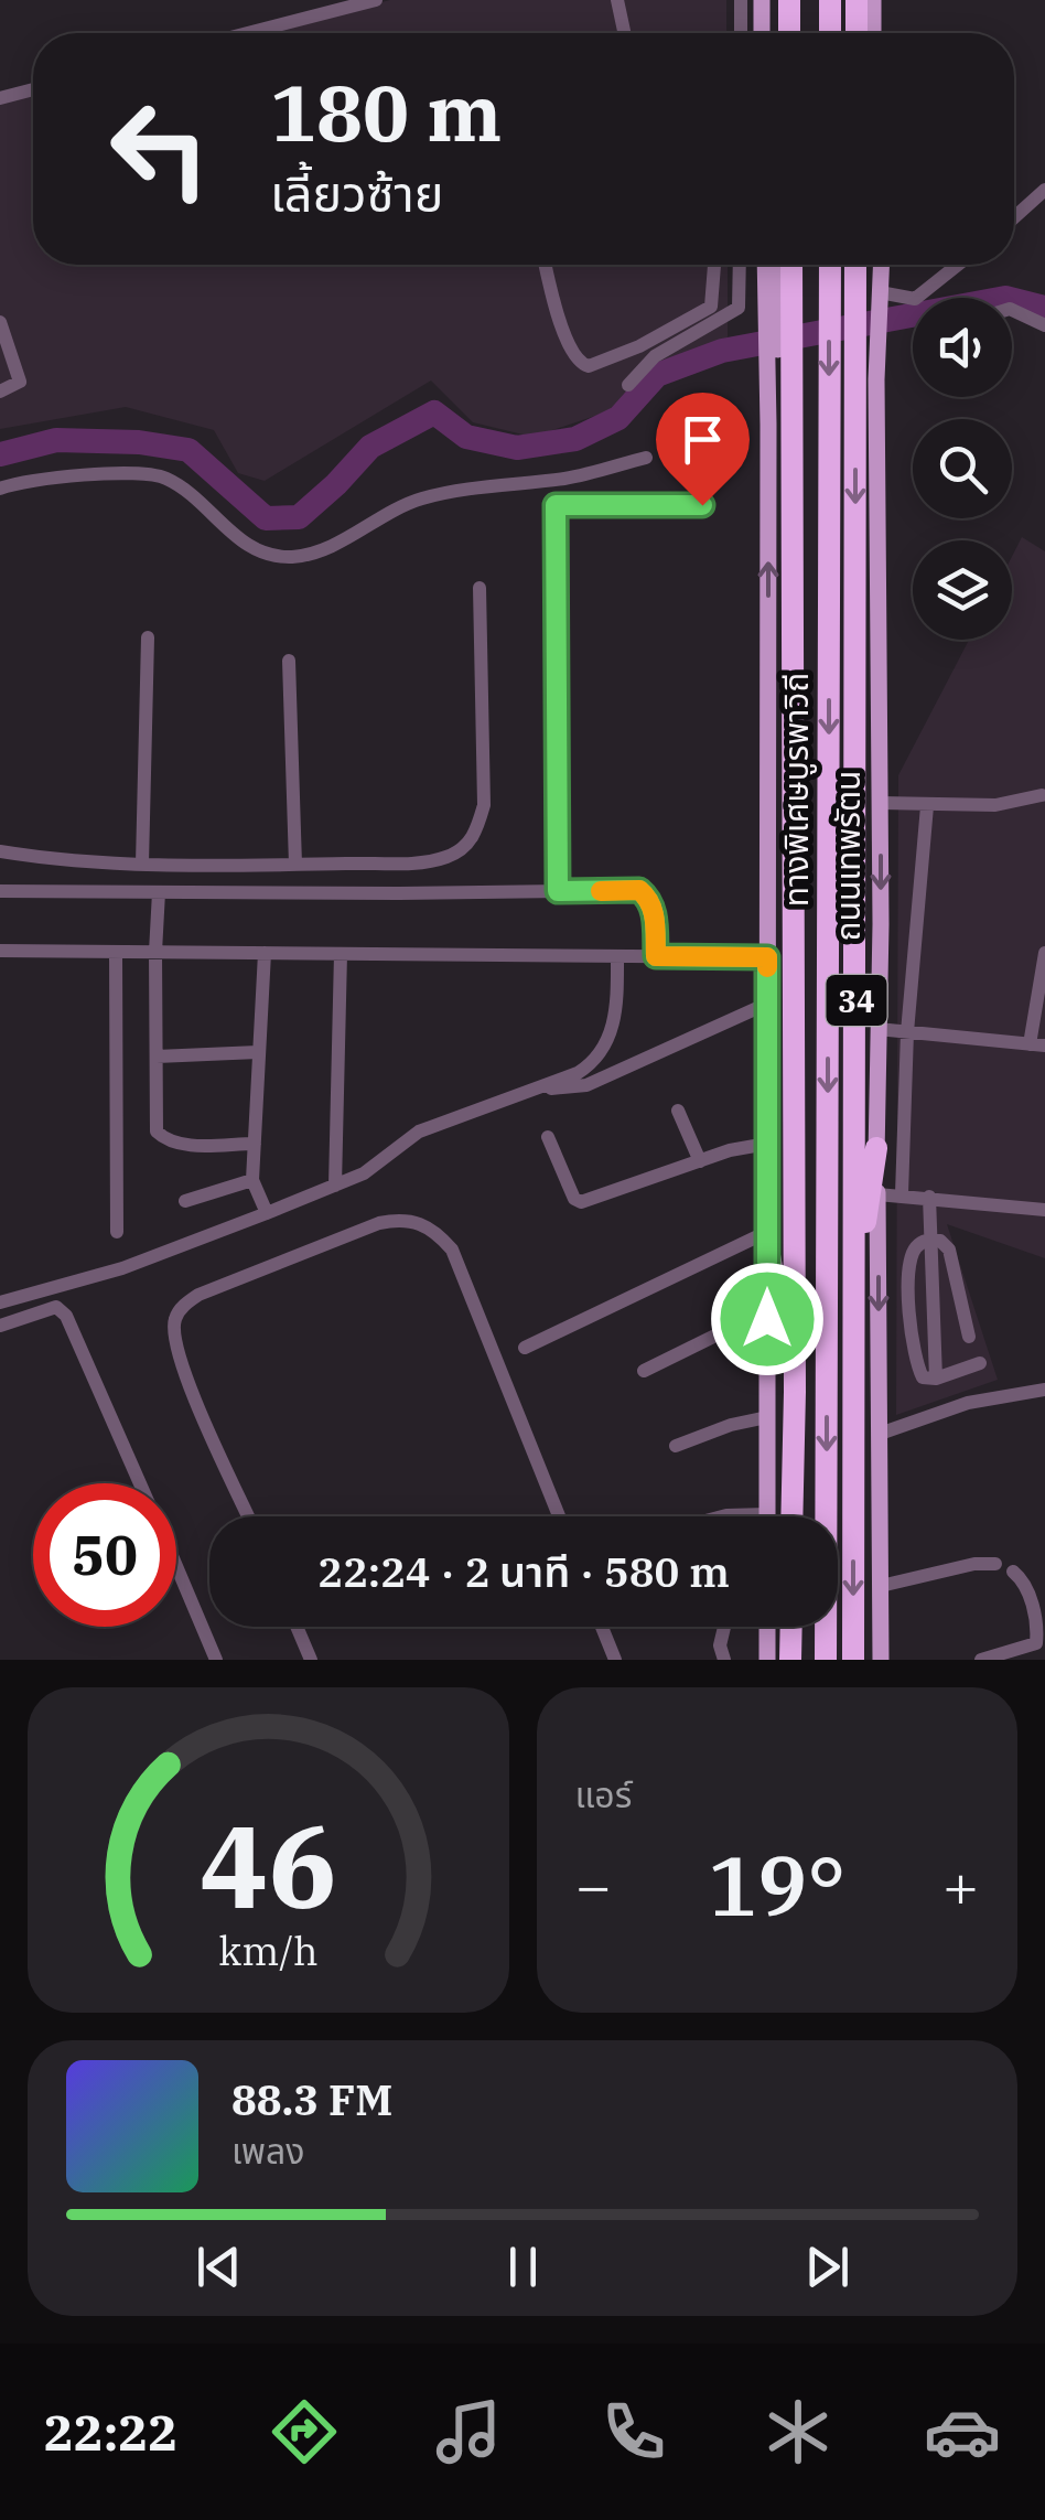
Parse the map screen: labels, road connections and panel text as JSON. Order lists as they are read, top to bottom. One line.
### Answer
{"streets":{"highway":["ทางพิเศษบูรพาวิถี","ถนนเทพรัตน","34"]},"page":{"turn":["180 m","เลี้ยวซ้าย"],"limit":"50","trip":"22:24 · 2 นาที · 580 m","tile":"แอร์","heat":["−","19°","+"],"song":["88.3 FM","เพลง"],"tabs":"22:22","gauge":["46","km/h"]}}
